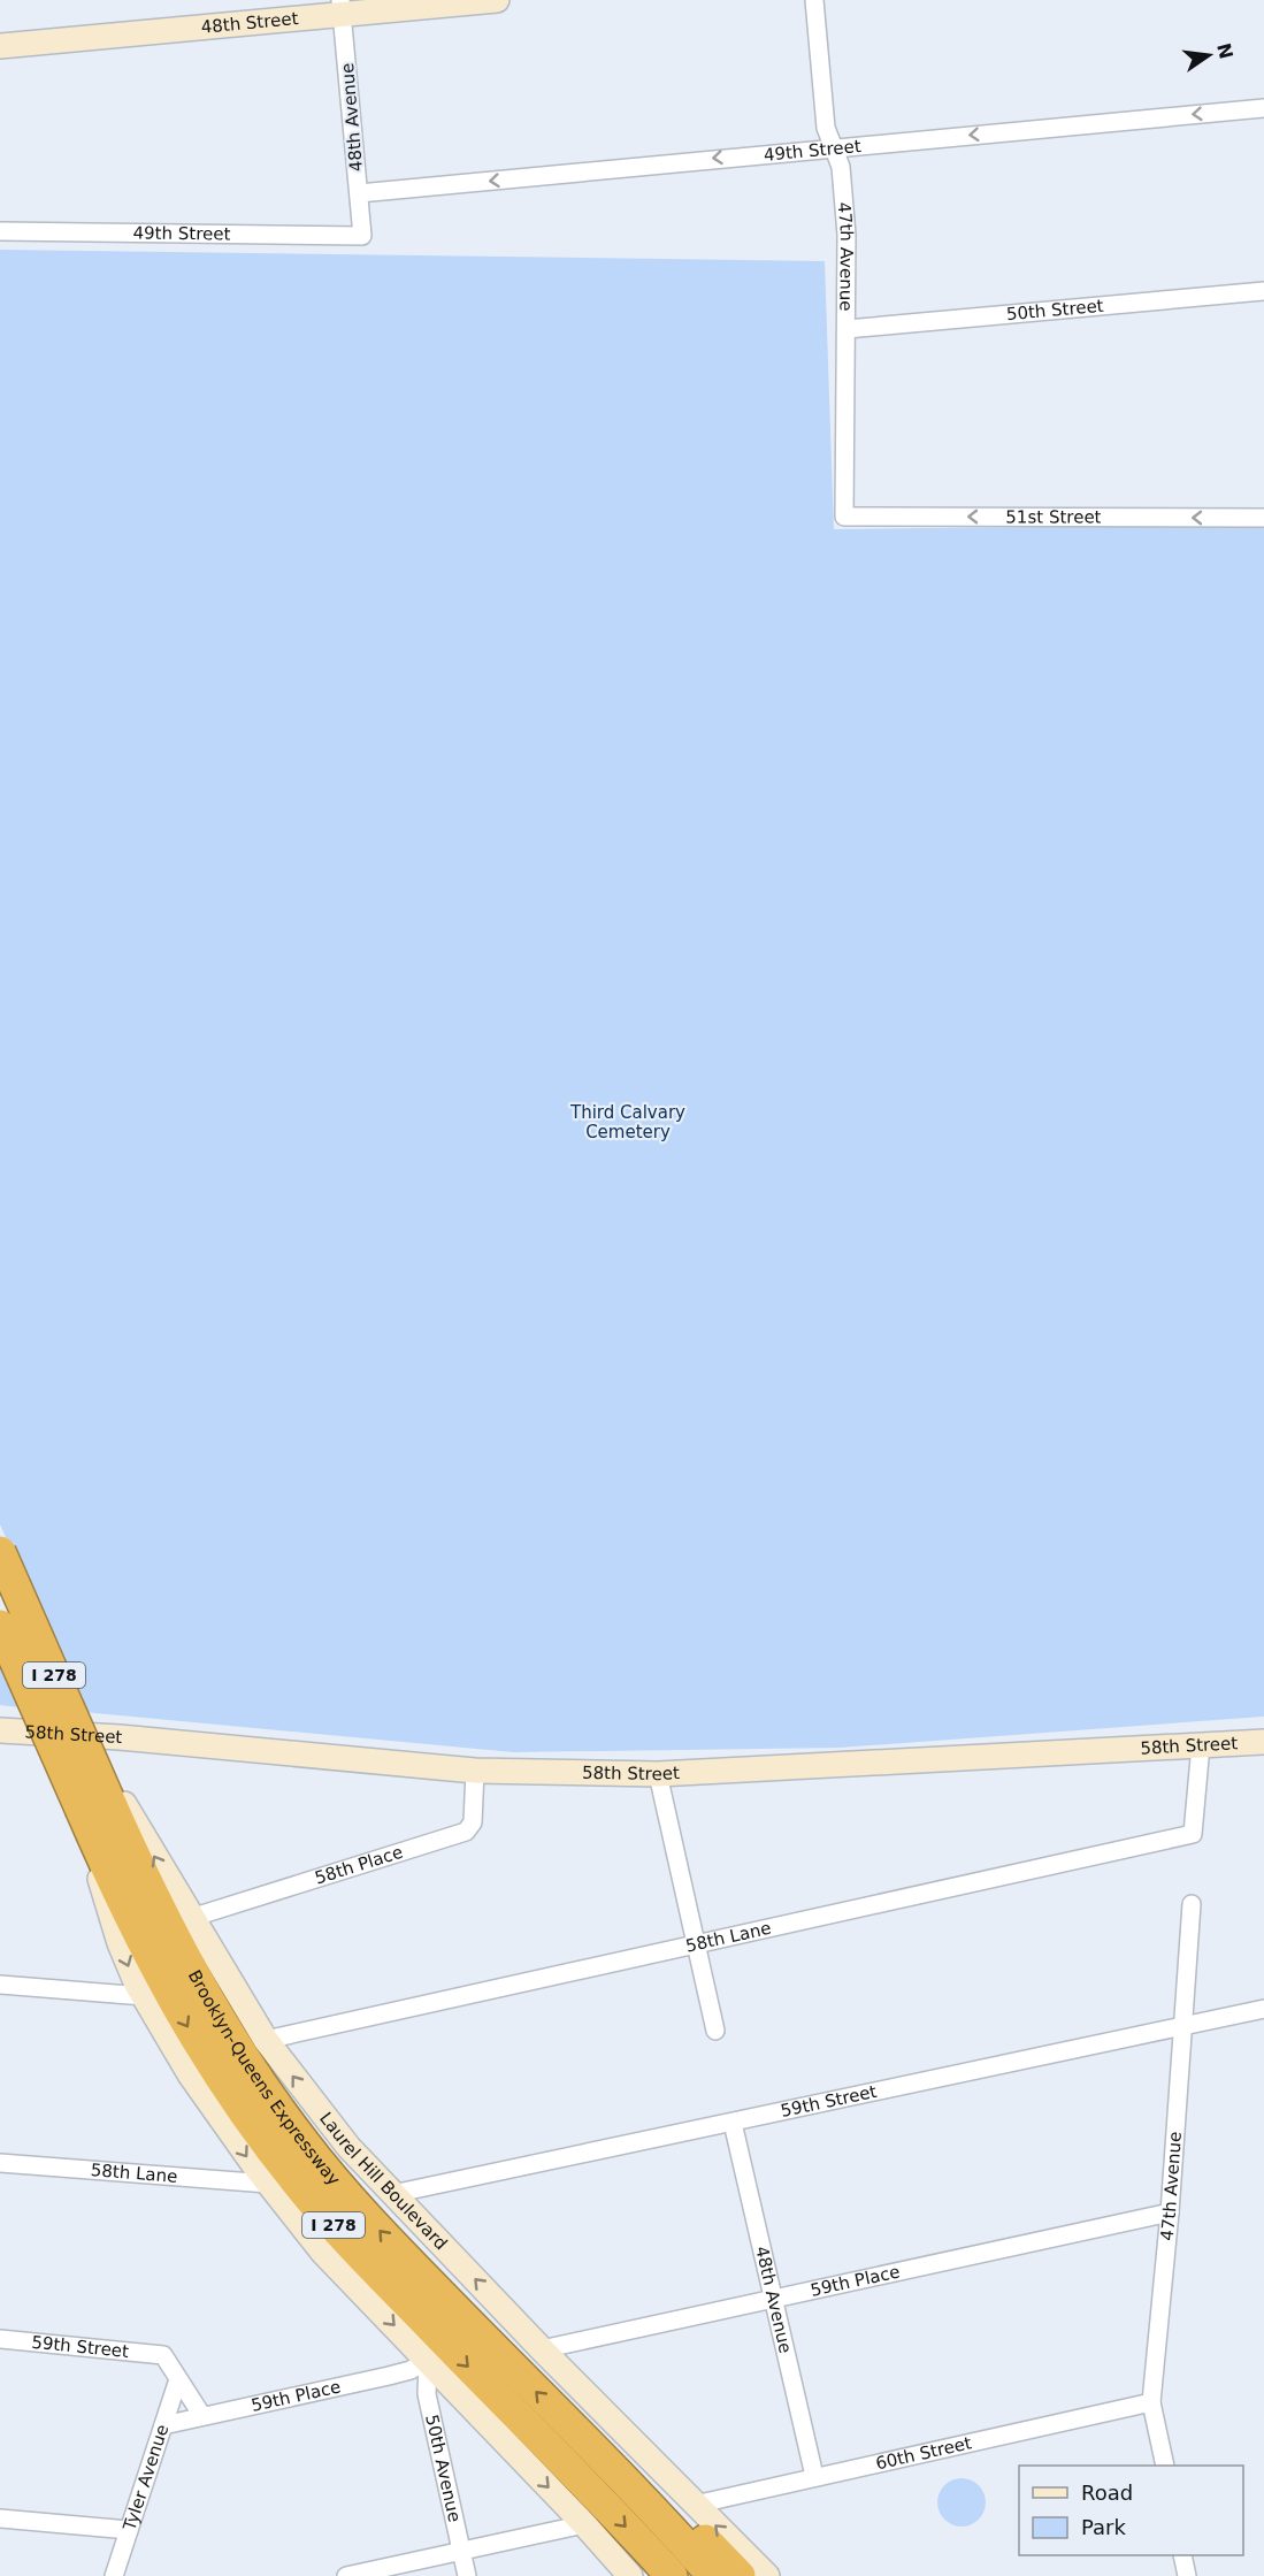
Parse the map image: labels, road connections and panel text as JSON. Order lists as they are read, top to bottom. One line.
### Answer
{"streets":{"highway":["I 278","Brooklyn-Queens Expressway"],"main road":["48th Street","58th Street","Laurel Hill Boulevard"],"street":["48th Avenue","49th Street","47th Avenue","50th Street","51st Street","58th Place","58th Lane","59th Street","59th Place","60th Street","50th Avenue","Tyler Avenue"]},"crossings":[["48th Street","48th Avenue"],["48th Avenue","49th Street"],["48th Avenue","59th Street"],["48th Avenue","59th Place"],["48th Avenue","60th Street"],["49th Street","47th Avenue"],["47th Avenue","50th Street"],["47th Avenue","51st Street"],["47th Avenue","59th Street"],["47th Avenue","59th Place"],["47th Avenue","60th Street"],["58th Street","58th Place"],["58th Street","58th Lane"],["58th Street","Laurel Hill Boulevard"],["58th Place","Laurel Hill Boulevard"],["58th Lane","Laurel Hill Boulevard"],["59th Street","Laurel Hill Boulevard"],["59th Street","Tyler Avenue"],["Laurel Hill Boulevard","59th Place"],["Laurel Hill Boulevard","60th Street"],["Laurel Hill Boulevard","50th Avenue"],["59th Place","50th Avenue"],["59th Place","Tyler Avenue"]],"one_way":["49th Street","51st Street"],"parks":["Third Calvary Cemetery"],"legend":["Road","Park"],"north":"right"}
